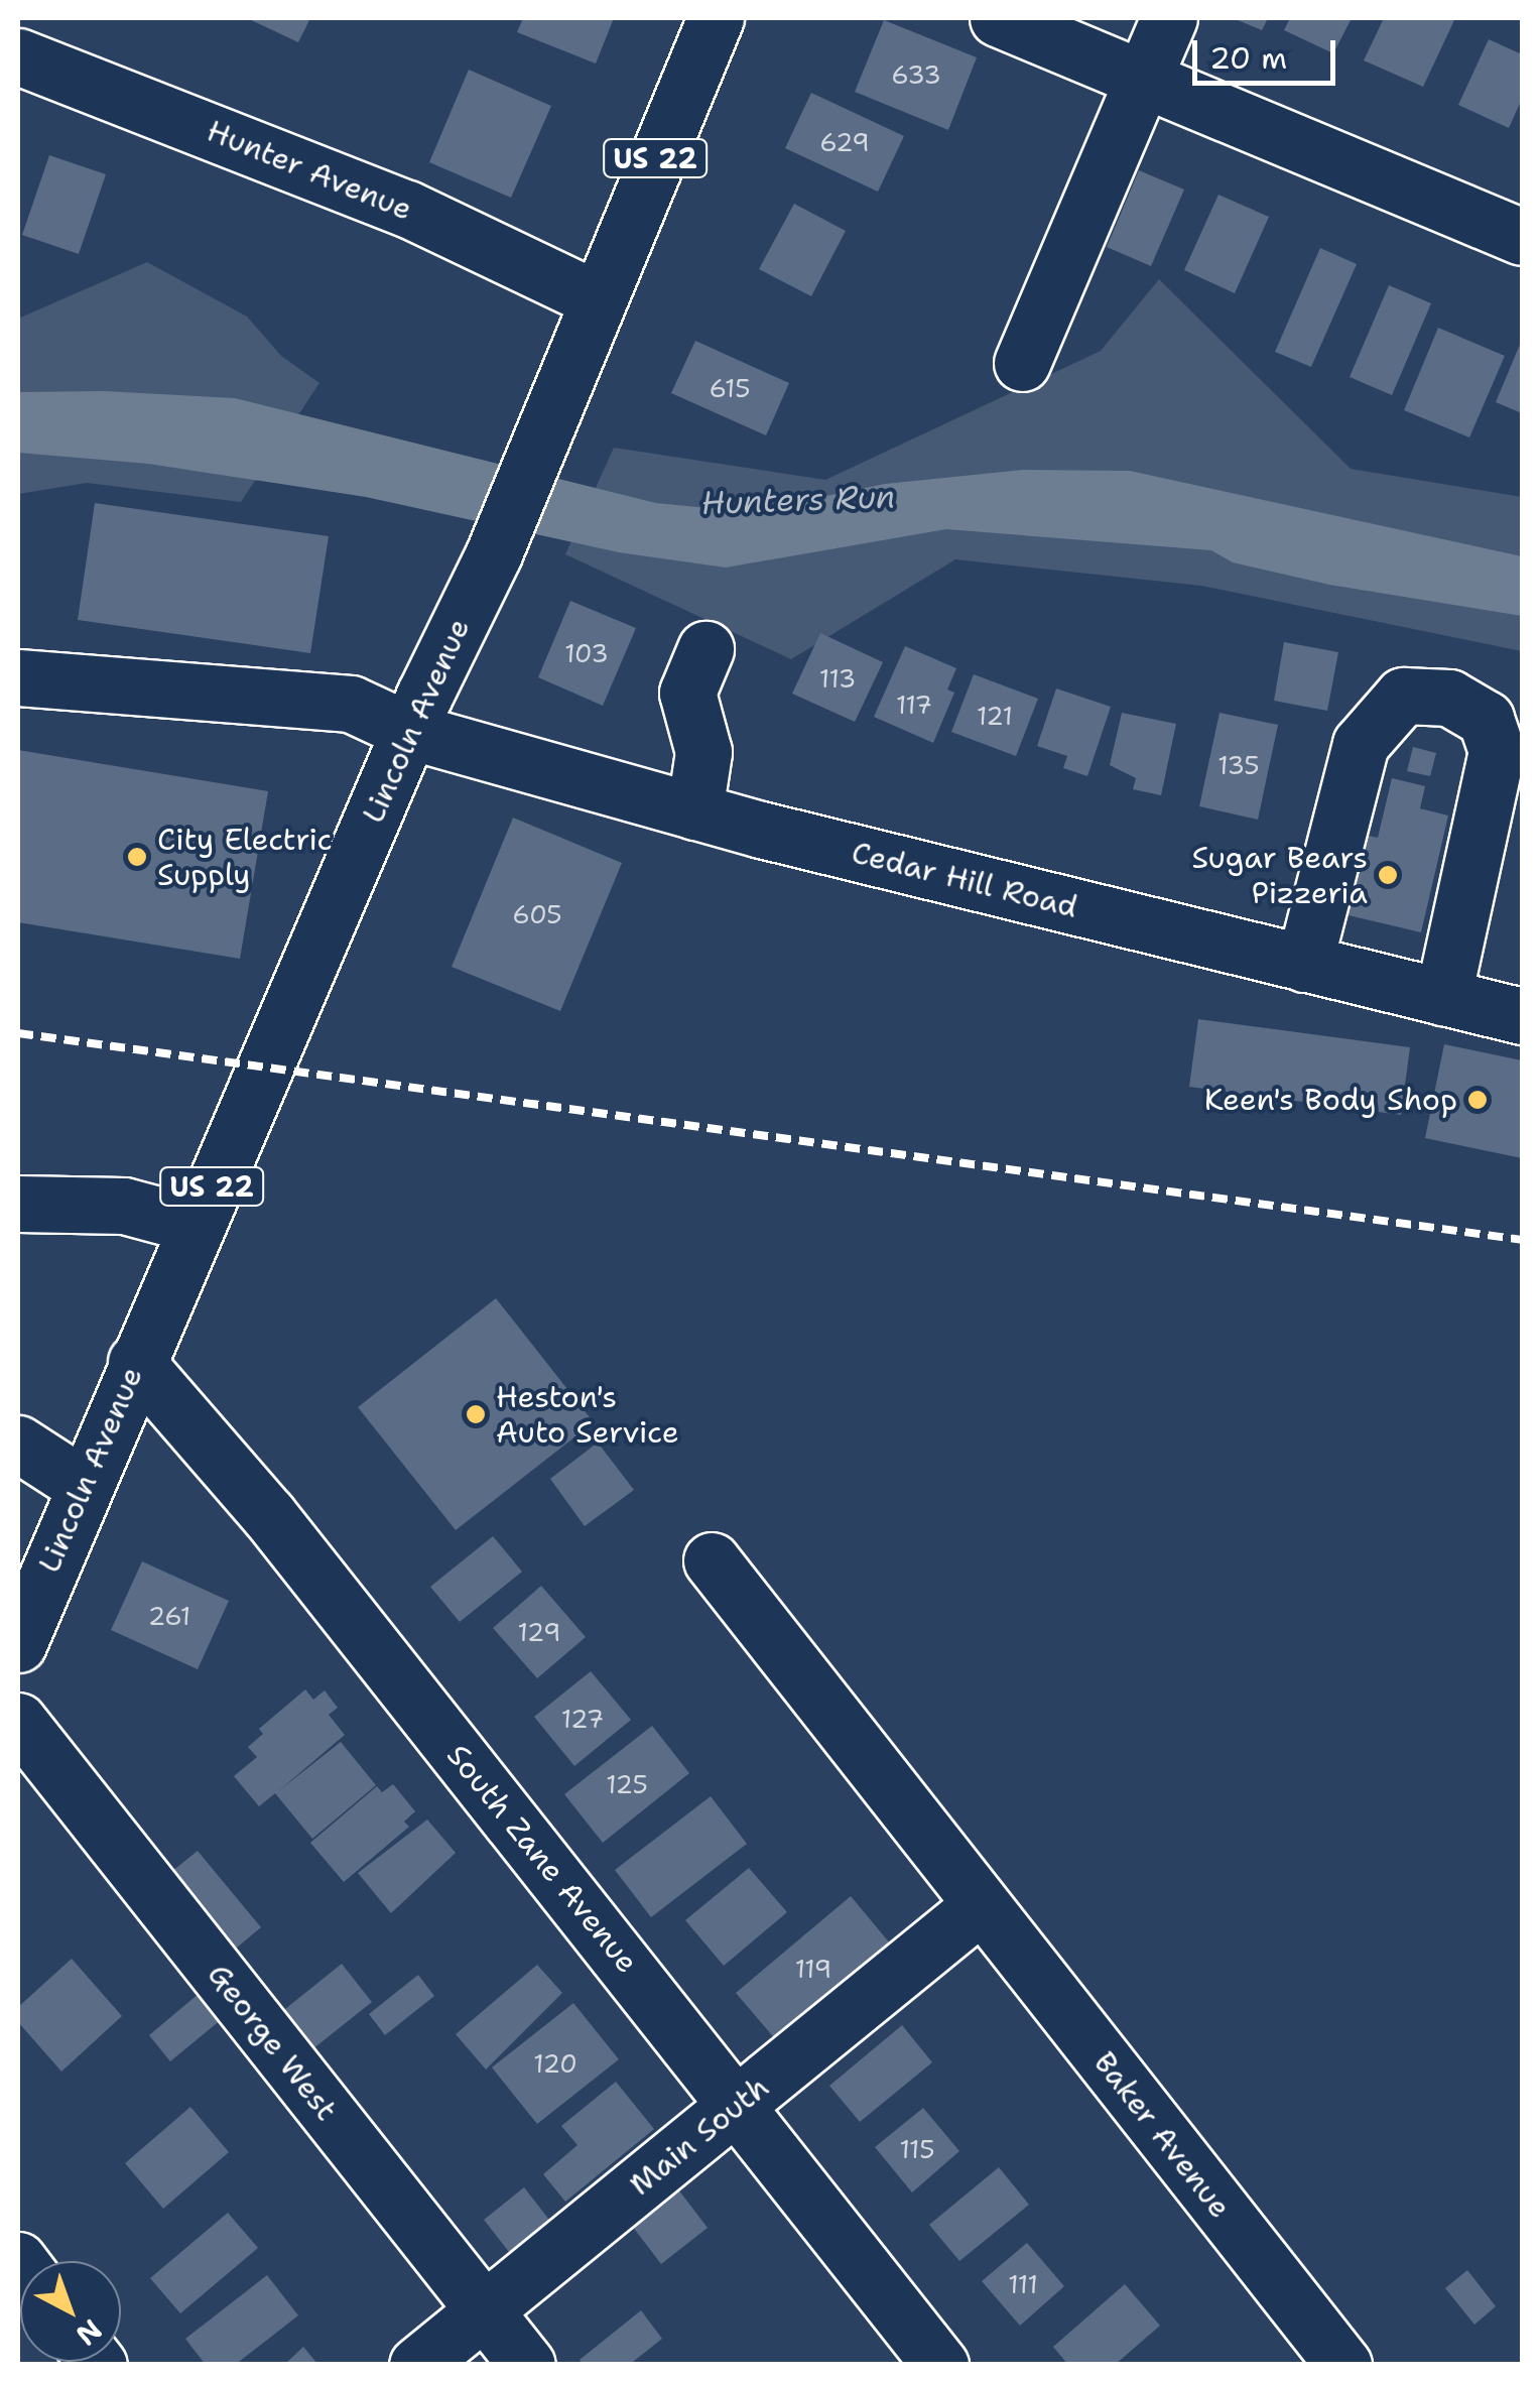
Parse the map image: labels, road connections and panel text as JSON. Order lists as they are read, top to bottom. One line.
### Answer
{"streets":{"main road":["US 22","Hunter Avenue","Lincoln Avenue","Cedar Hill Road","South Zane Avenue","George West","Baker Avenue","Main South"]},"crossings":[["Hunter Avenue","Lincoln Avenue"],["Lincoln Avenue","Cedar Hill Road"],["Lincoln Avenue","South Zane Avenue"],["South Zane Avenue","Main South"],["George West","Main South"],["Baker Avenue","Main South"]],"water":["Hunters Run"],"places":["City Electric Supply","Sugar Bears Pizzeria","Keen's Body Shop","Heston's Auto Service"],"house_numbers":["633","629","615","103","113","117","121","135","605","261","129","127","125","119","120","115","111"],"scale_bar":"20 m","north":"bottom right"}
